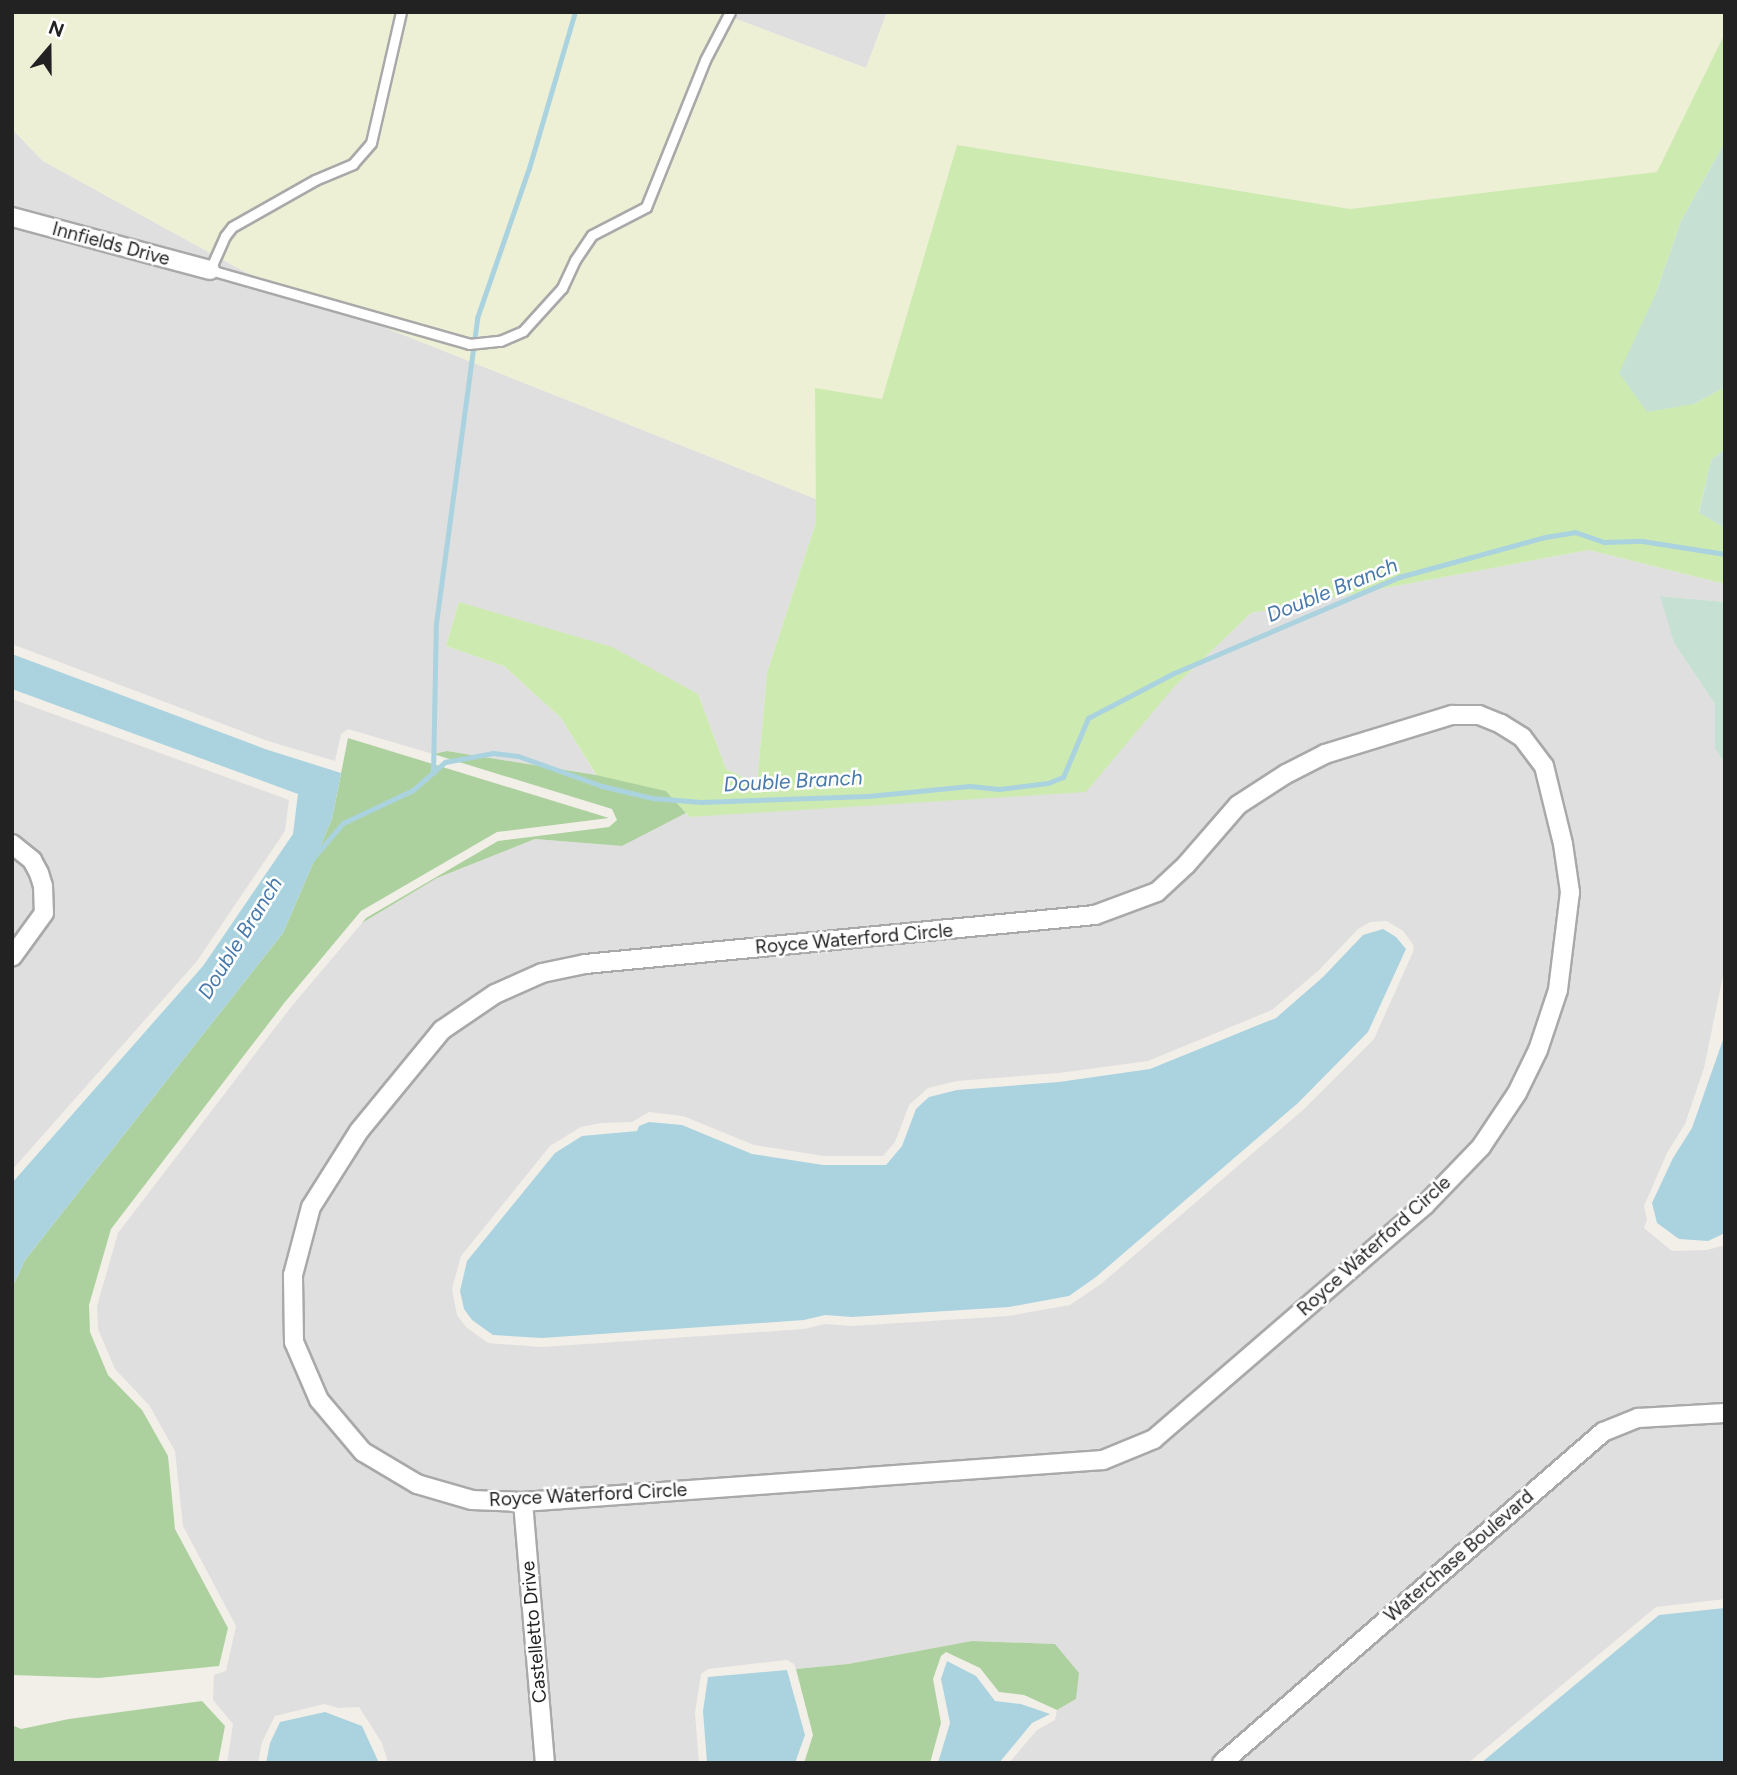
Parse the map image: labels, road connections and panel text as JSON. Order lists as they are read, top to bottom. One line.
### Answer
{"streets":{"street":["Innfields Drive","Royce Waterford Circle","Waterchase Boulevard","Castelletto Drive"]},"crossings":[["Royce Waterford Circle","Castelletto Drive"]],"water":["Double Branch"],"north":"top"}
